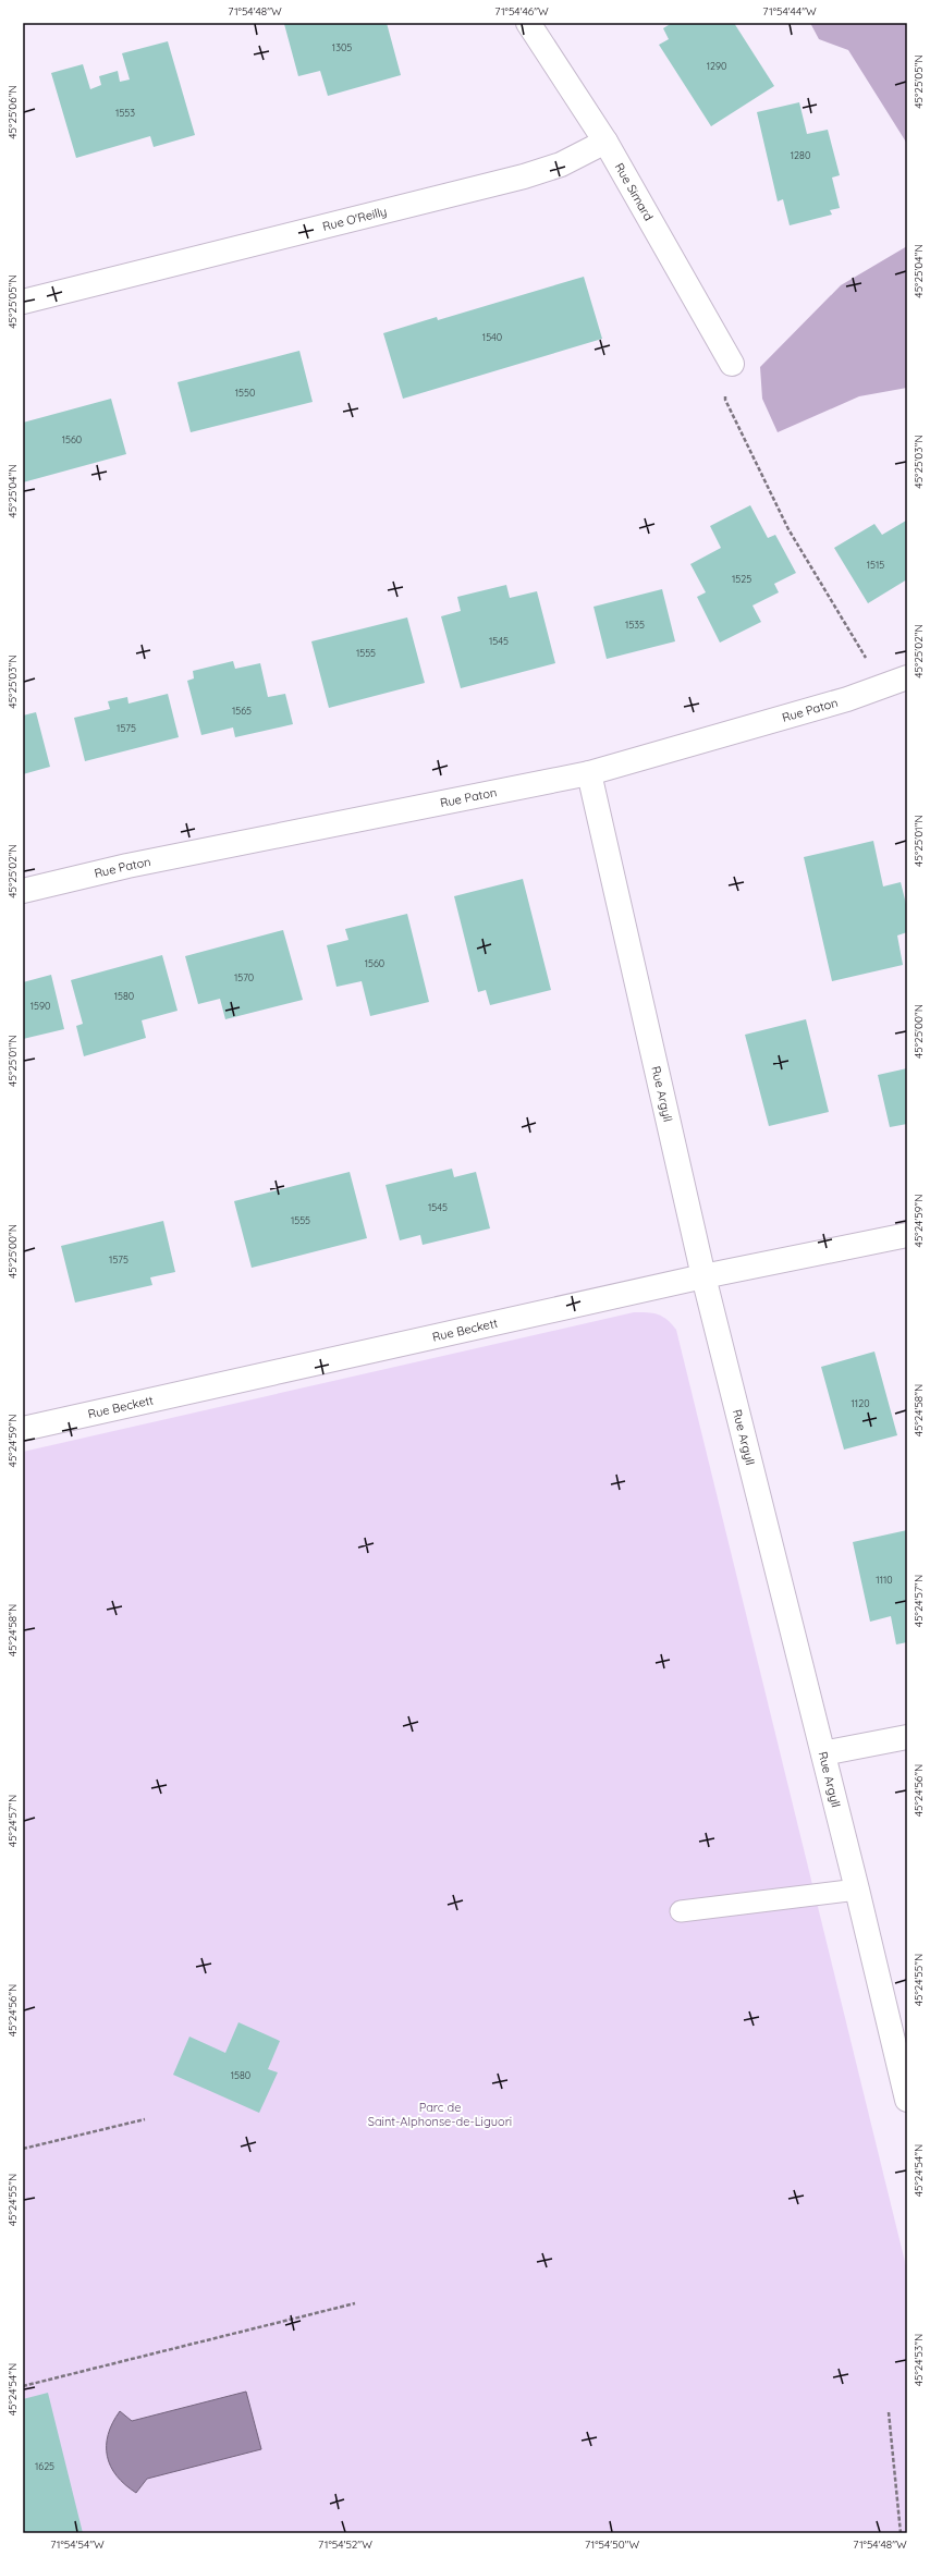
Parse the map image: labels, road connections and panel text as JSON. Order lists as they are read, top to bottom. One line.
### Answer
{"streets":{"street":["Rue Simard","Rue O'Reilly","Rue Paton","Rue Argyll","Rue Beckett"]},"crossings":[["Rue Simard","Rue O'Reilly"],["Rue Paton","Rue Argyll"],["Rue Argyll","Rue Beckett"]],"parks":["Parc de Saint-Alphonse-de-Liguori"],"house_numbers":["1305","1290","1553","1280","1540","1550","1560","1515","1525","1535","1545","1555","1565","1575","1560","1570","1580","1590","1545","1555","1575","1120","1110","1580","1625"],"coordinates":["71°54'48\"W","71°54'46\"W","71°54'44\"W","45°25'05\"N","45°25'06\"N","45°25'04\"N","45°25'03\"N","45°25'02\"N","45°25'01\"N","45°25'00\"N","45°24'59\"N","45°24'58\"N","45°24'57\"N","45°24'56\"N","45°24'55\"N","45°24'54\"N","45°24'53\"N","71°54'54\"W","71°54'52\"W","71°54'50\"W"]}
